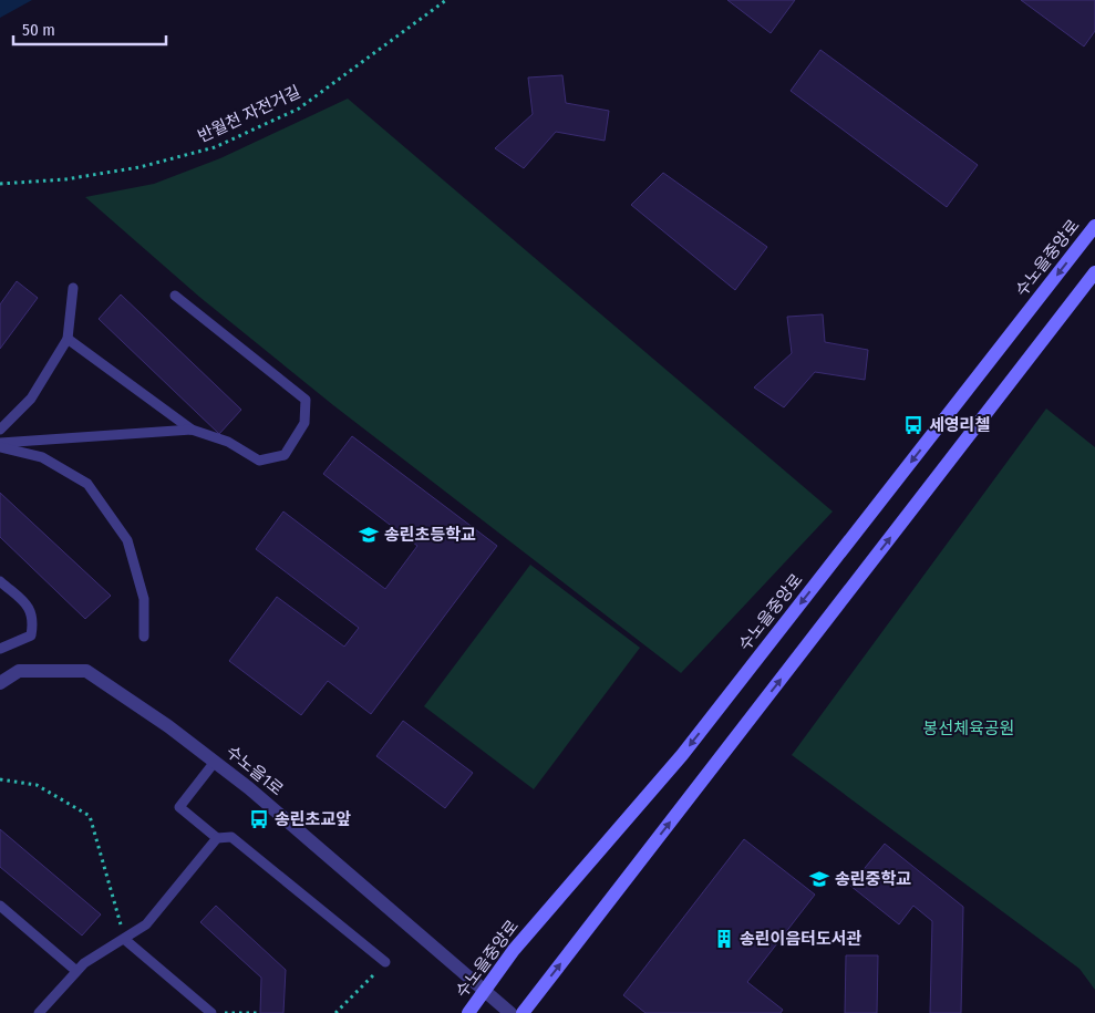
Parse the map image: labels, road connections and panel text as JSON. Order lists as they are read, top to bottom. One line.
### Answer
{"streets":{"main road":["수노을중앙로"],"street":["수노을1로"],"path":["반월천 자전거길"]},"crossings":[["수노을중앙로","수노을1로"]],"parks":["봉선체육공원"],"places":{"bus stop":["세영리첼","송린초교앞"],"school or university":["송린초등학교","송린중학교"],"building":["송린이음터도서관"]},"scale_bar":"50 m"}
